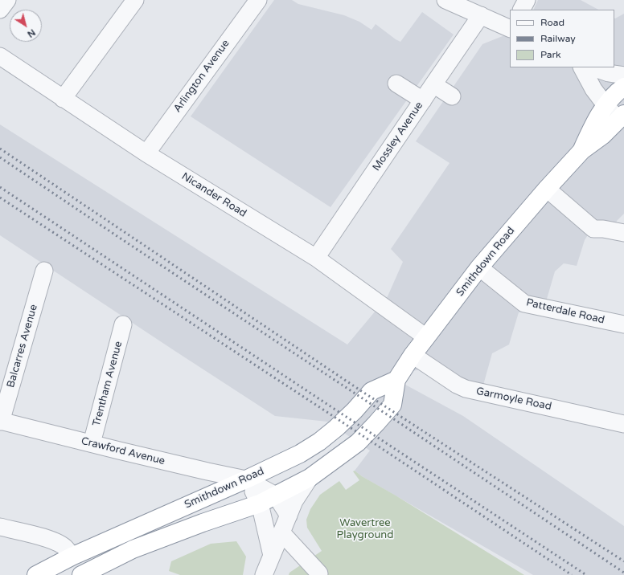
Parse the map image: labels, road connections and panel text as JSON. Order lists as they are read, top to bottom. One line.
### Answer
{"streets":{"highway":["Smithdown Road"],"street":["Arlington Avenue","Mossley Avenue","Nicander Road","Patterdale Road","Balcarres Avenue","Trentham Avenue","Garmoyle Road","Crawford Avenue"]},"crossings":[["Arlington Avenue","Nicander Road"],["Mossley Avenue","Nicander Road"],["Nicander Road","Smithdown Road"],["Smithdown Road","Patterdale Road"],["Smithdown Road","Garmoyle Road"],["Smithdown Road","Crawford Avenue"],["Balcarres Avenue","Crawford Avenue"],["Trentham Avenue","Crawford Avenue"]],"parks":["Wavertree Playground"],"legend":["Road","Railway","Park"],"north":"bottom right"}
